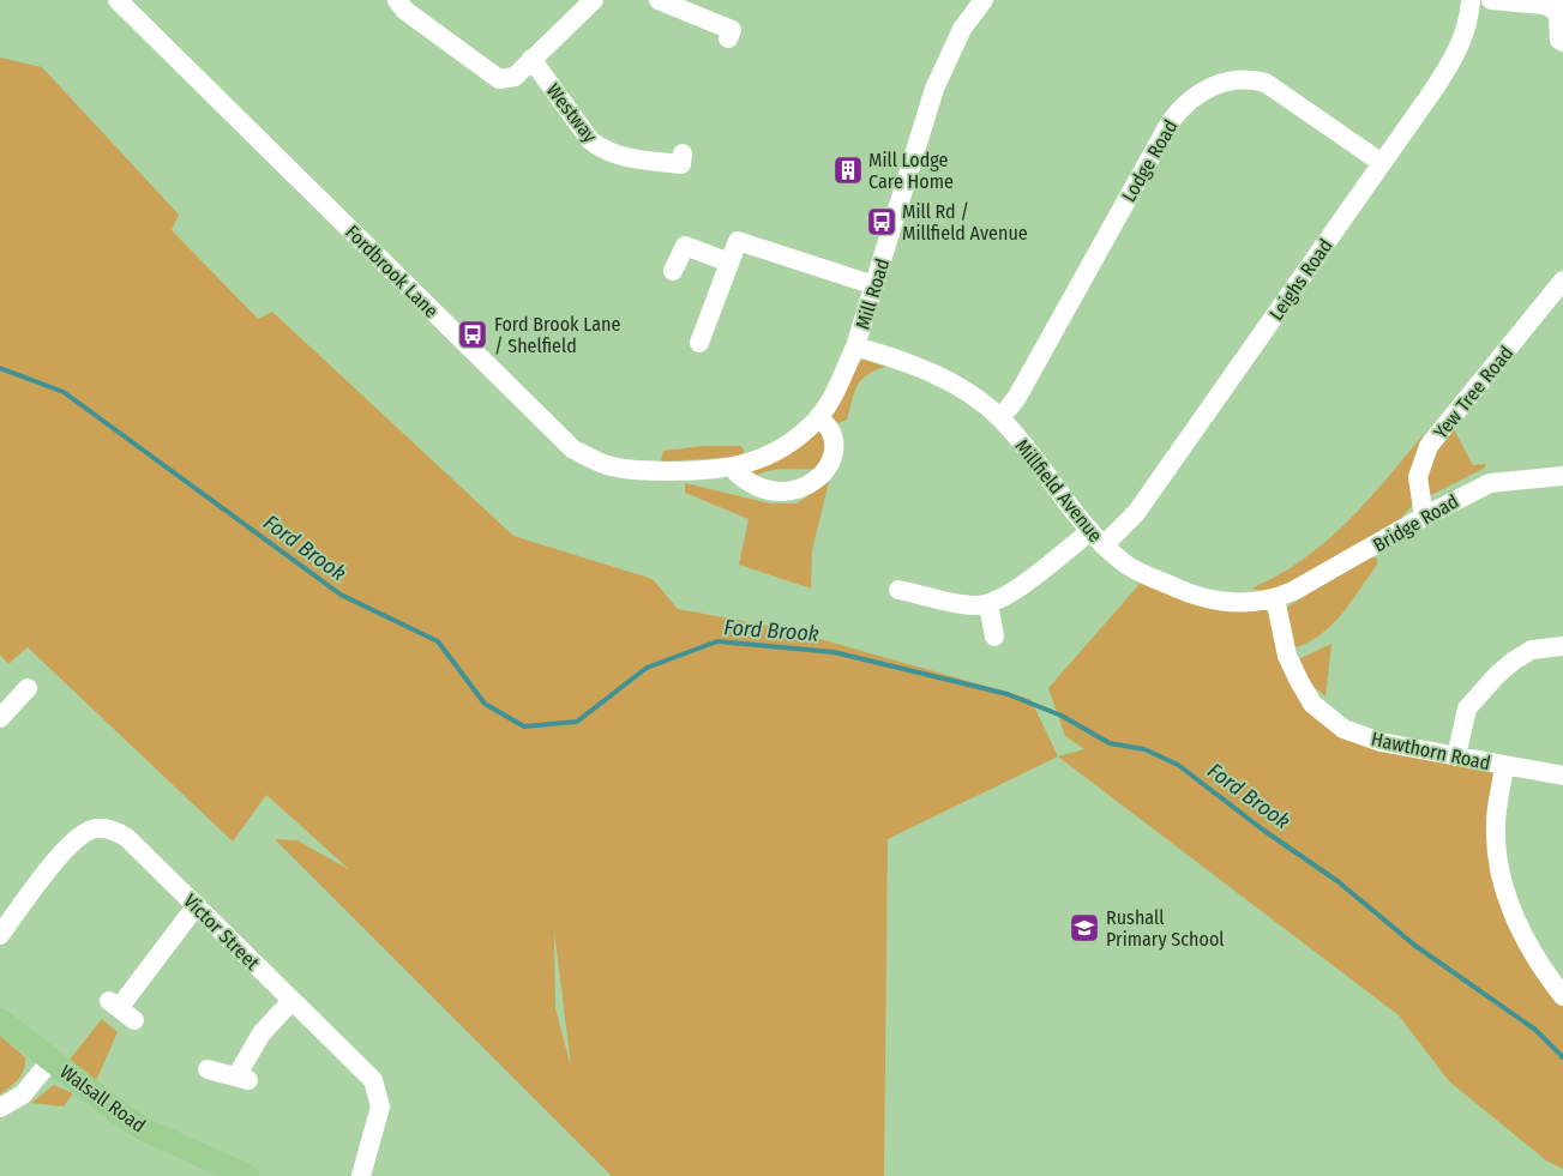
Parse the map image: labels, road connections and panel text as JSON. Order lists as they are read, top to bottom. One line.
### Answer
{"streets":{"main road":["Walsall Road"],"street":["Westway","Lodge Road","Fordbrook Lane","Leighs Road","Mill Road","Yew Tree Road","Millfield Avenue","Bridge Road","Hawthorn Road","Victor Street"]},"crossings":[["Lodge Road","Leighs Road"],["Lodge Road","Millfield Avenue"],["Fordbrook Lane","Mill Road"],["Leighs Road","Millfield Avenue"],["Mill Road","Millfield Avenue"],["Yew Tree Road","Bridge Road"],["Millfield Avenue","Bridge Road"],["Millfield Avenue","Hawthorn Road"],["Bridge Road","Hawthorn Road"]],"water":["Ford Brook"],"places":{"building":["Mill Lodge Care Home"],"bus stop":["Mill Rd / Millfield Avenue","Ford Brook Lane / Shelfield"],"school or university":["Rushall Primary School"]}}
